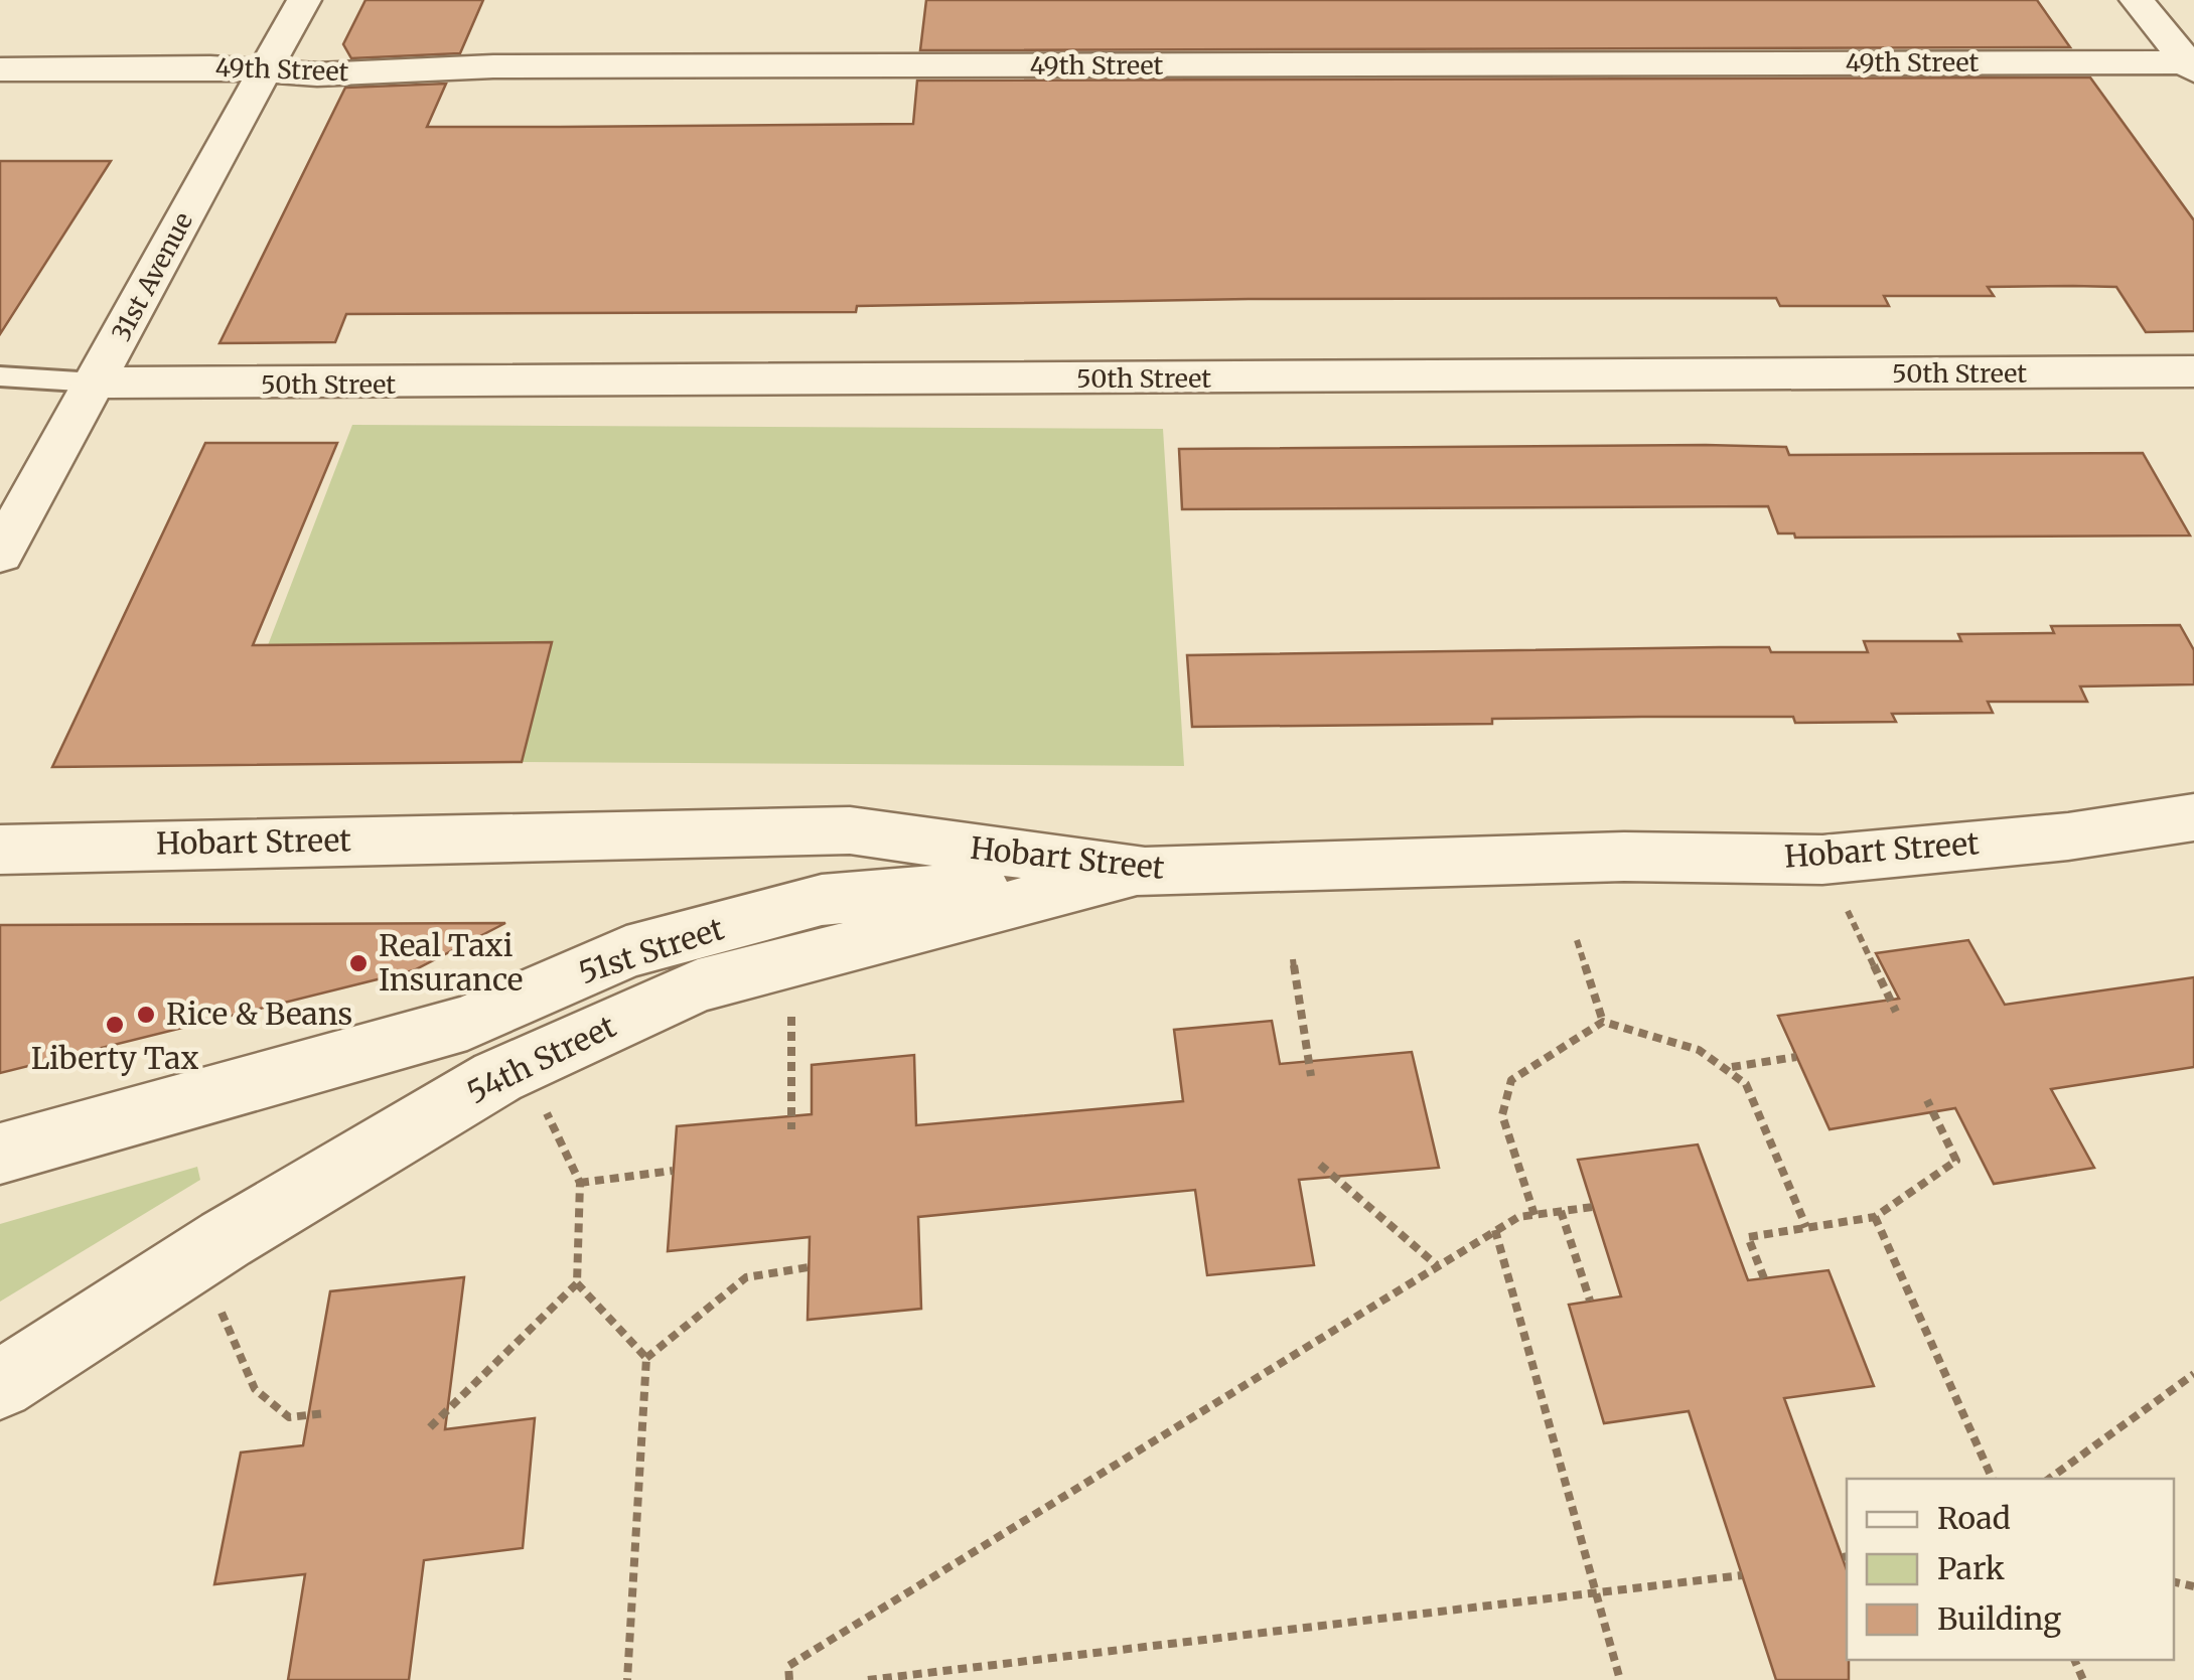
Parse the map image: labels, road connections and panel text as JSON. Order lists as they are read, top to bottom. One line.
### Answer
{"streets":{"street":["49th Street","31st Avenue","50th Street","Hobart Street","51st Street","54th Street"]},"crossings":[["49th Street","31st Avenue"],["31st Avenue","50th Street"],["Hobart Street","51st Street"],["Hobart Street","54th Street"],["51st Street","54th Street"]],"places":["Real Taxi Insurance","Rice & Beans","Liberty Tax"],"legend":["Road","Park","Building"]}
